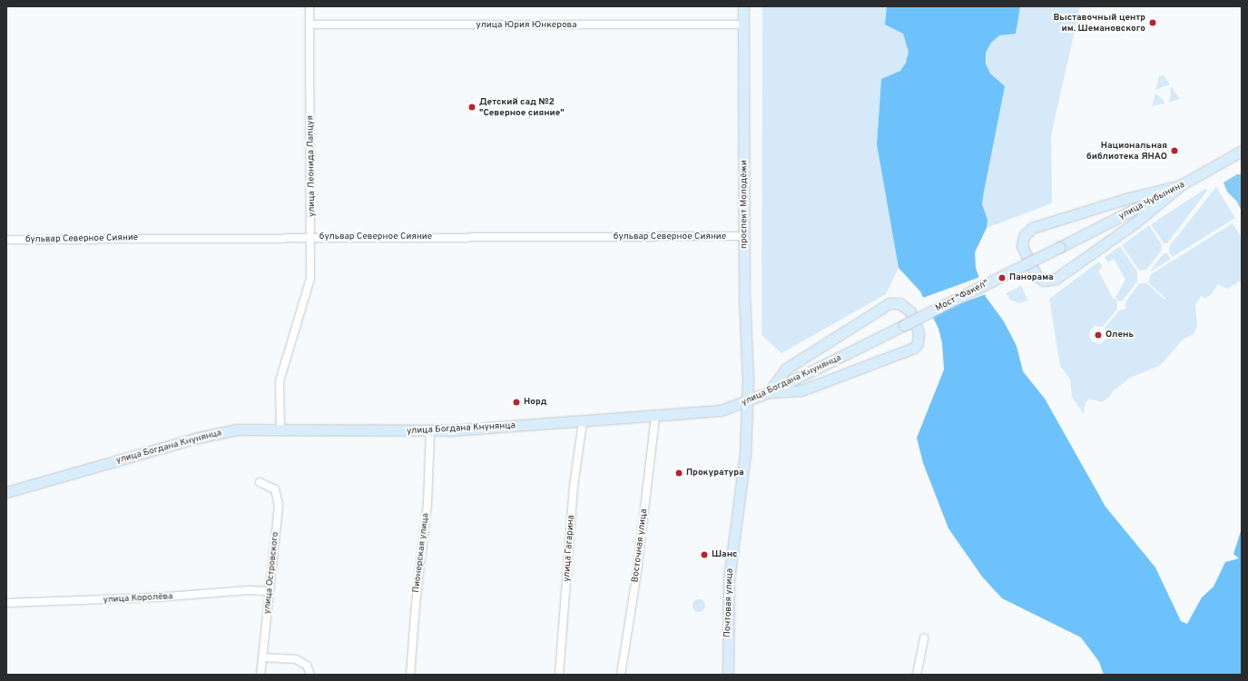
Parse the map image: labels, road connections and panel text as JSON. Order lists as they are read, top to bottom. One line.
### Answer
{"streets":{"street":["улица Юрия Юнкерова","улица Леонида Лапцуя","улица Чубынина","проспект Молодёжи","бульвар Северное Сияние","Мост \"Факел\"","улица Богдана Кнунянца","Восточная улица","улица Гагарина","Пионерская улица","улица Островского","улица Королёва","Почтовая улица"]},"crossings":[["улица Юрия Юнкерова","улица Леонида Лапцуя"],["улица Юрия Юнкерова","проспект Молодёжи"],["улица Леонида Лапцуя","бульвар Северное Сияние"],["улица Леонида Лапцуя","улица Богдана Кнунянца"],["улица Чубынина","Мост \"Факел\""],["проспект Молодёжи","бульвар Северное Сияние"],["проспект Молодёжи","улица Богдана Кнунянца"],["проспект Молодёжи","Почтовая улица"],["Мост \"Факел\"","улица Богдана Кнунянца"],["улица Богдана Кнунянца","Восточная улица"],["улица Богдана Кнунянца","улица Гагарина"],["улица Богдана Кнунянца","Пионерская улица"],["улица Богдана Кнунянца","Почтовая улица"],["улица Островского","улица Королёва"]],"places":["Выставочный центр им. Шемановского","Детский сад №2 \"Северное сияние\"","Национальная библиотека ЯНАО","Панорама","Олень","Норд","Прокуратура","Шанс"]}
